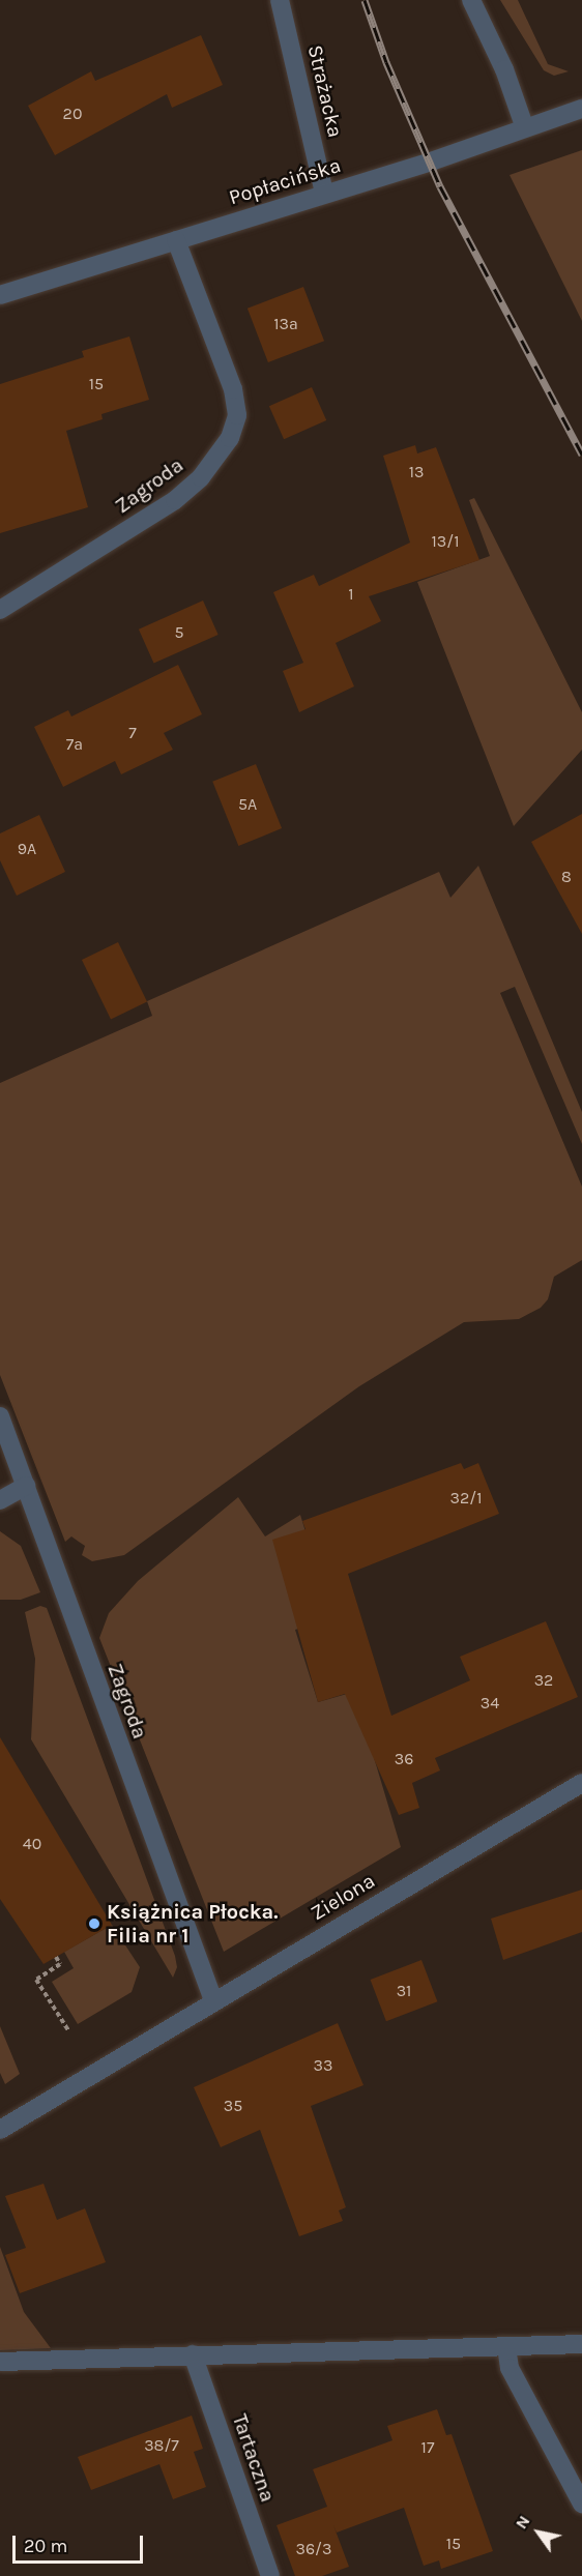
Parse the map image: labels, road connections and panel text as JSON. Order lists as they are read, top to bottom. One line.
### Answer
{"streets":{"street":["Strażacka","Popłacińska","Zagroda","Zielona","Tartaczna"]},"crossings":[["Strażacka","Popłacińska"],["Popłacińska","Zagroda"],["Zagroda","Zielona"]],"places":["Książnica Płocka. Filia nr 1"],"house_numbers":["20","13a","15","13","13/1","1","5","7","7a","5A","9A","8","32/1","32","34","36","40","31","33","35","38/7","17","15","36/3"],"scale_bar":"20 m","north":"top left"}
